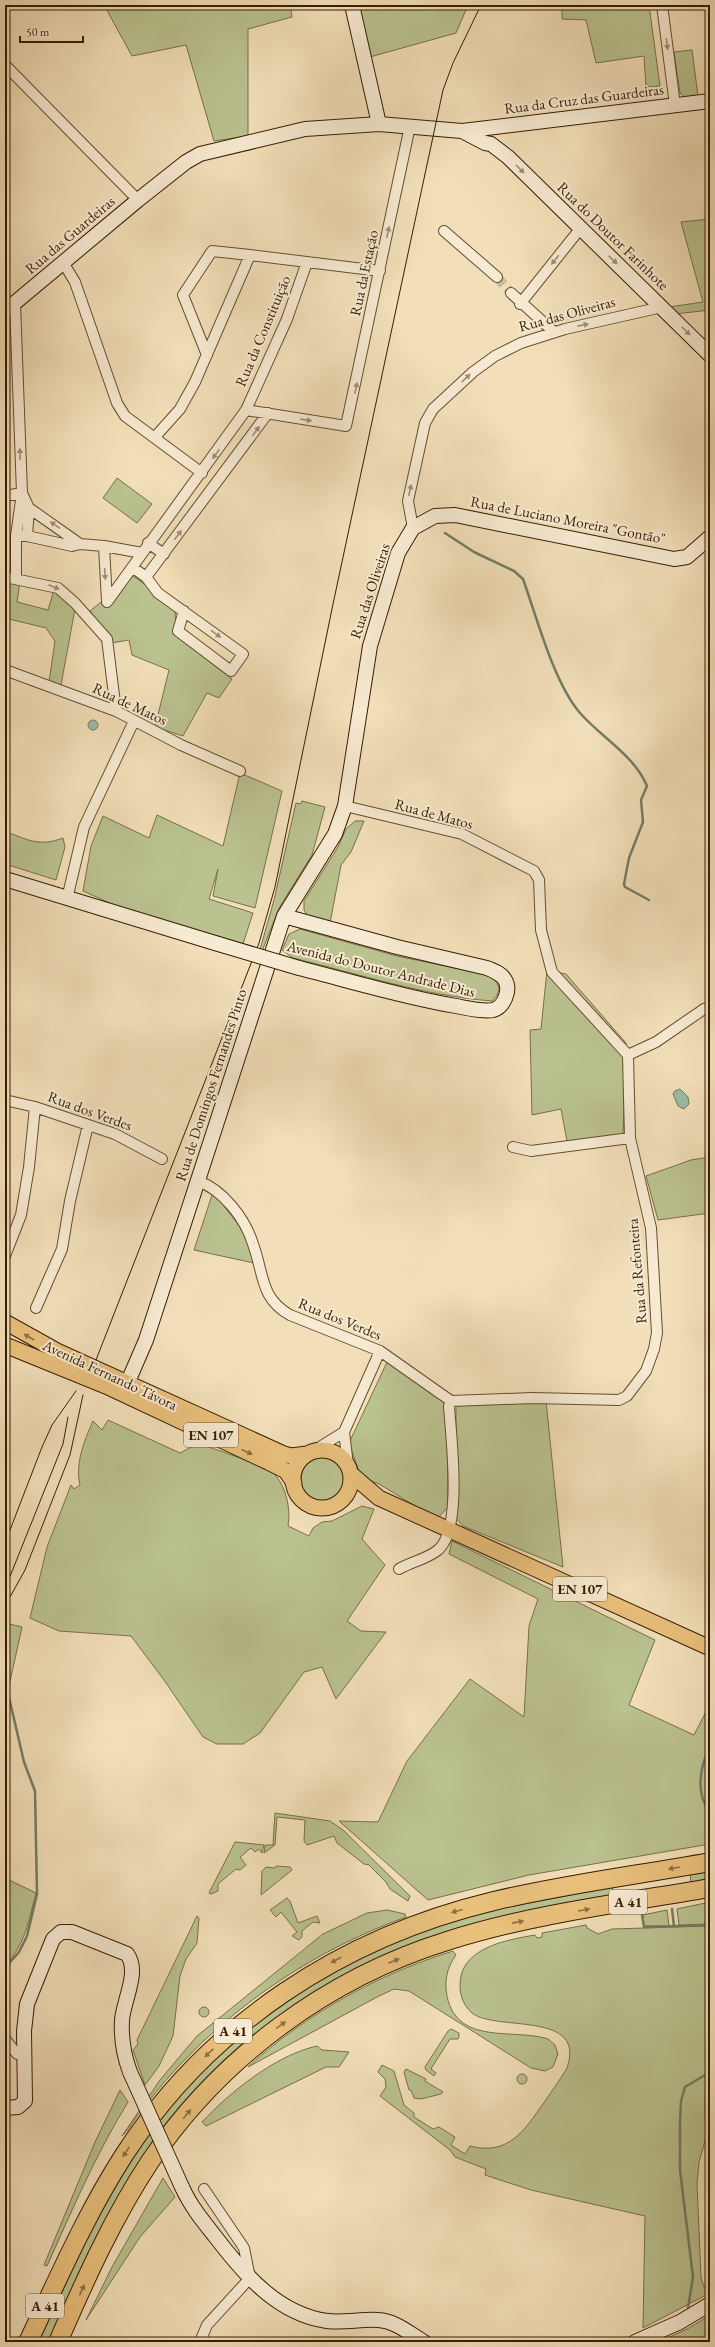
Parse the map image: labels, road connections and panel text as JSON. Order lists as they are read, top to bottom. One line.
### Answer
{"streets":{"highway":["A 41"],"main road":["Rua da Cruz das Guardeiras","Rua das Guardeiras","Rua do Doutor Farinhote","Rua das Oliveiras","Rua de Luciano Moreira \"Gontão\"","Avenida do Doutor Andrade Dias","Rua de Domingos Fernandes Pinto","Avenida Fernando Távora","EN 107"],"street":["Rua da Estação","Rua da Constituição","Rua de Matos","Rua dos Verdes","Rua da Refonteira"]},"crossings":[["Rua da Cruz das Guardeiras","Rua do Doutor Farinhote"],["Rua das Guardeiras","Rua do Doutor Farinhote"],["Rua do Doutor Farinhote","Rua da Estação"],["Rua do Doutor Farinhote","Rua das Oliveiras"],["Rua das Oliveiras","Rua de Luciano Moreira \"Gontão\""],["Rua das Oliveiras","Rua de Matos"],["Rua das Oliveiras","Rua de Domingos Fernandes Pinto"],["Rua de Matos","Rua de Domingos Fernandes Pinto"],["Rua de Matos","Rua da Refonteira"],["Avenida do Doutor Andrade Dias","Rua de Domingos Fernandes Pinto"],["Rua de Domingos Fernandes Pinto","Rua dos Verdes"],["Rua de Domingos Fernandes Pinto","Avenida Fernando Távora"],["Rua dos Verdes","Rua da Refonteira"],["Avenida Fernando Távora","EN 107"]],"one_way":["Rua do Doutor Farinhote","Rua da Estação","Rua das Oliveiras"],"scale_bar":"50 m"}
